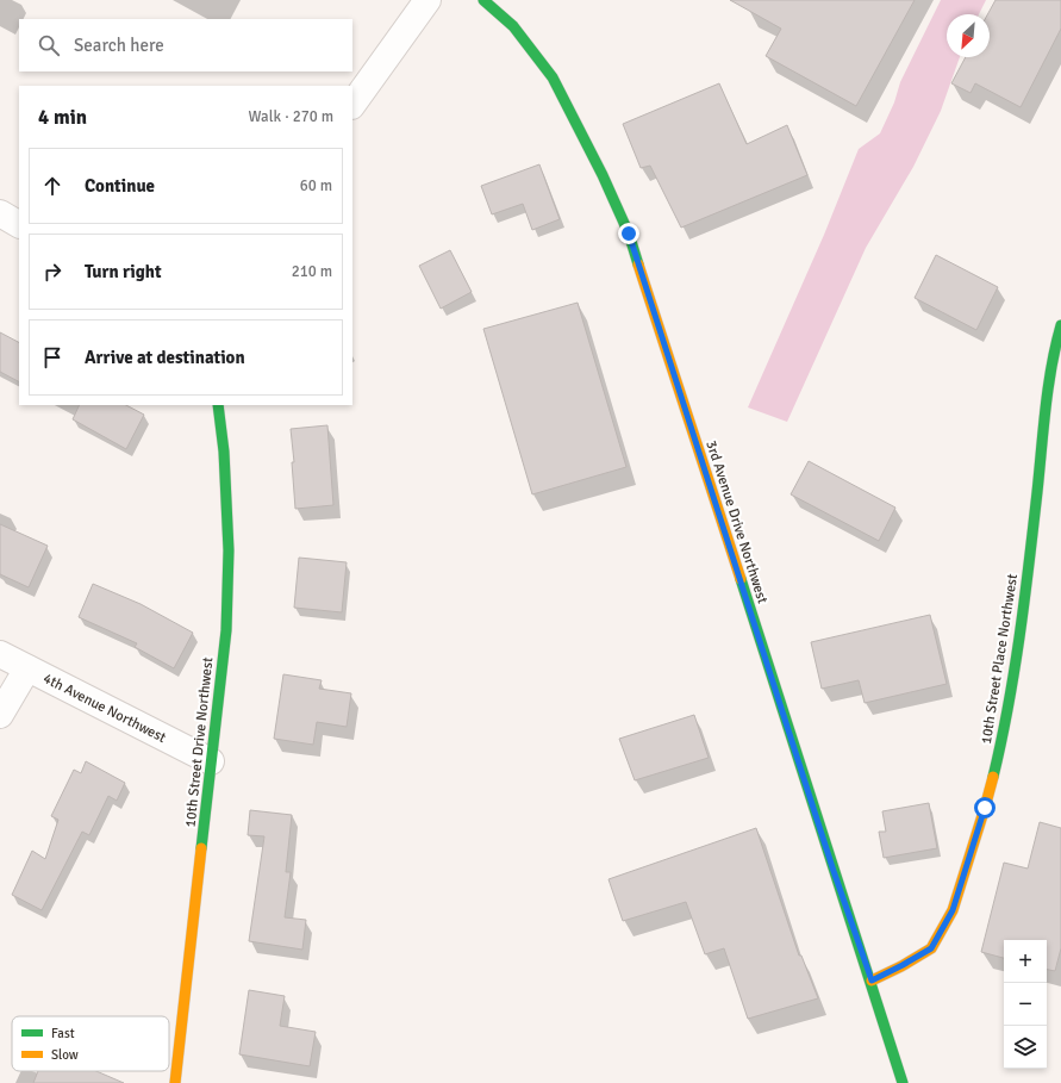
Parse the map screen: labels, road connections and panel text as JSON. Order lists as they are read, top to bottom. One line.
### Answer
{"streets":{"street":["3rd Avenue Drive Northwest","10th Street Place Northwest","4th Avenue Northwest","10th Street Drive Northwest"]},"crossings":[["3rd Avenue Drive Northwest","10th Street Place Northwest"],["4th Avenue Northwest","10th Street Drive Northwest"]],"legend":["Fast","Slow"],"north":"bottom left","page":{"search":"Search here","heading":["4 min","Walk · 270 m"],"list":[["Continue","60 m"],["Turn right","210 m"],"Arrive at destination"],"map_buttons":["+","−"]}}
